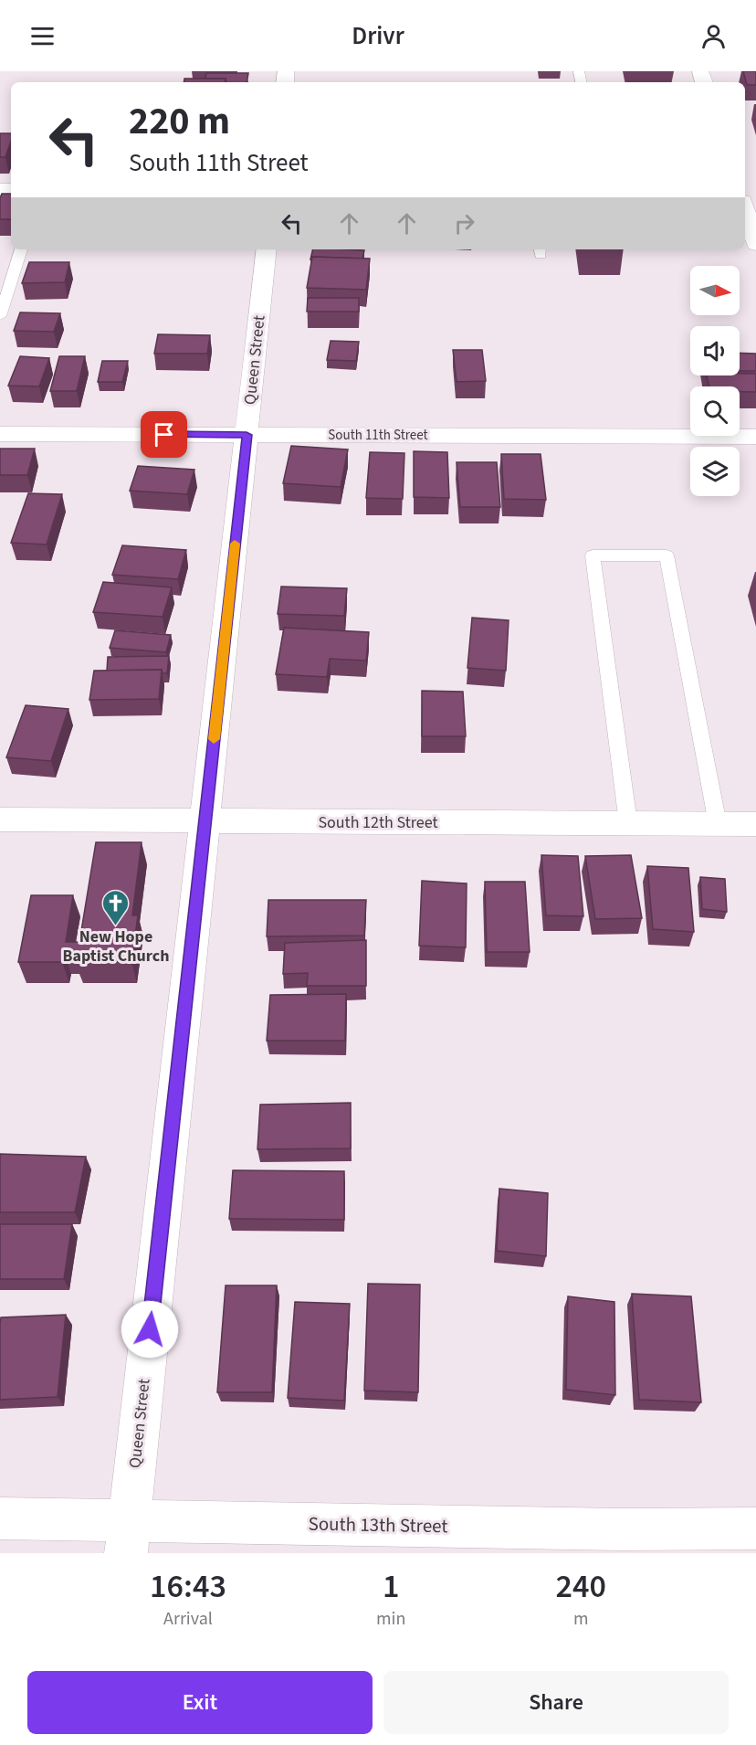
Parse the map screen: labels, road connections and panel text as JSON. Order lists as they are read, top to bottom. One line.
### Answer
{"streets":{"street":["Queen Street","South 11th Street","South 12th Street","South 13th Street"]},"crossings":[["Queen Street","South 11th Street"],["Queen Street","South 12th Street"],["Queen Street","South 13th Street"]],"places":{"church":["New Hope Baptist Church"]},"north":"right","page":{"header":"Drivr","turn":["220 m","South 11th Street"],"eta":["16:43","Arrival","1","min","240","m"],"buttons":["Exit","Share"]}}
